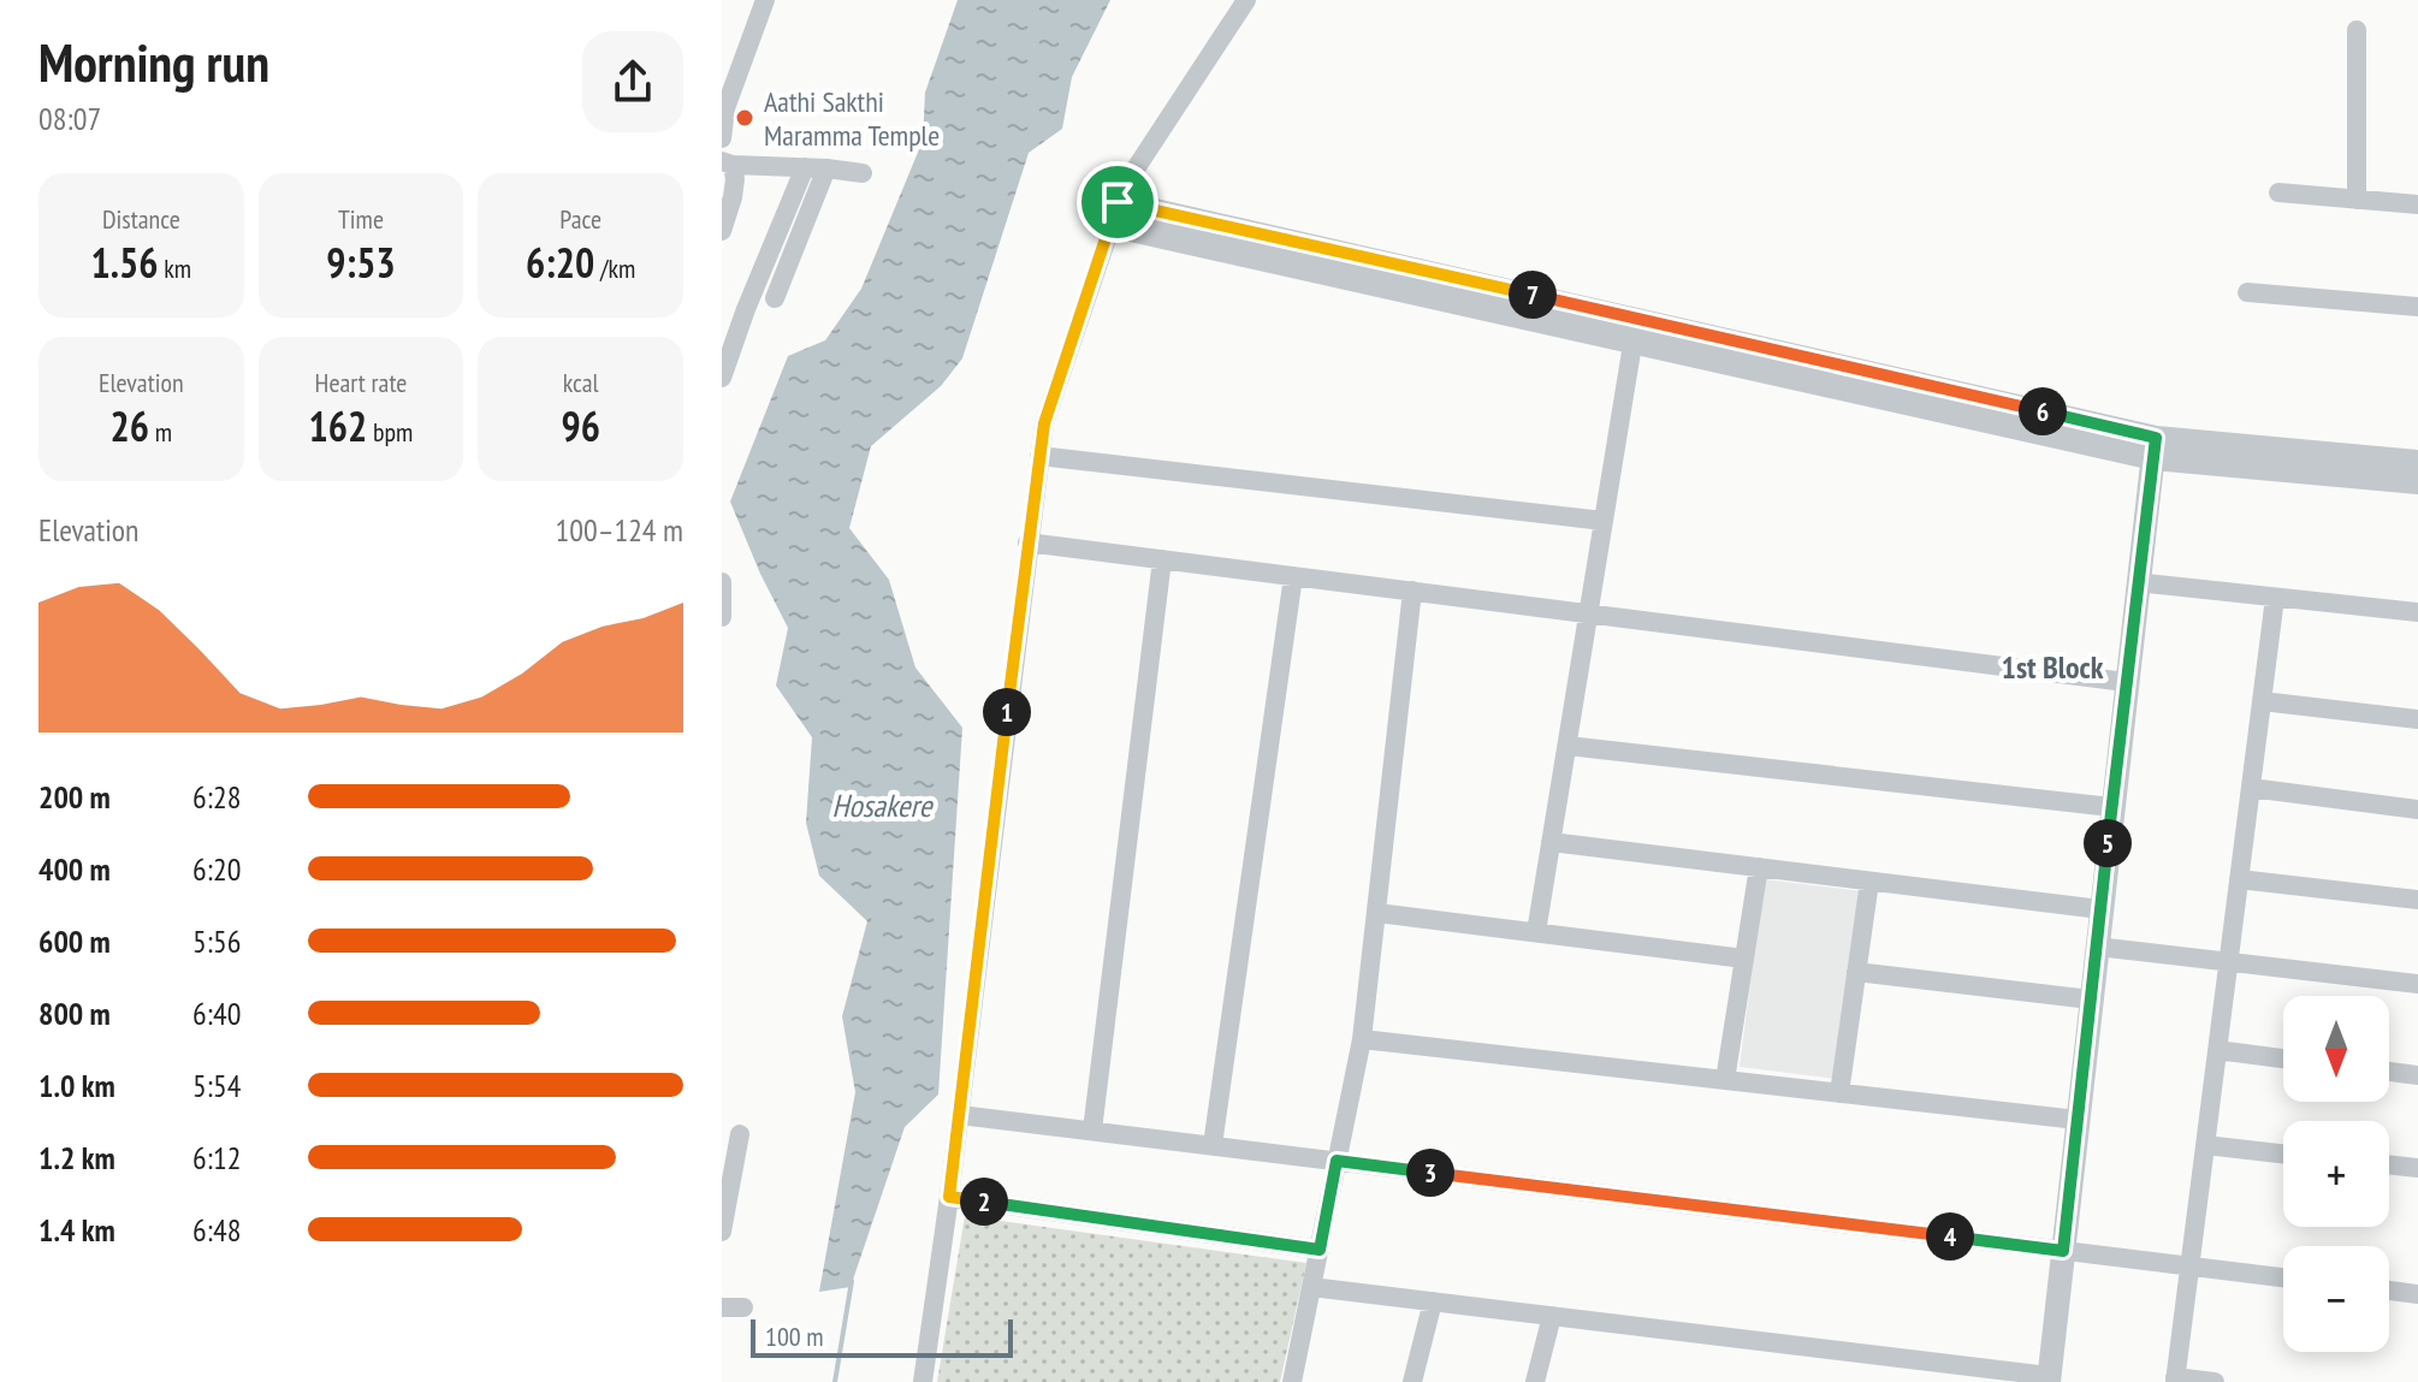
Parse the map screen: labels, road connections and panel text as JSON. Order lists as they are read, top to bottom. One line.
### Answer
{"districts":["1st Block"],"water":["Hosakere"],"places":["Aathi Sakthi Maramma Temple"],"scale_bar":"100 m","north":"bottom","page":{"heading":["Morning run","08:07"],"stats":[["Distance","1.56 km"],["Time","9:53"],["Pace","6:20 /km"],["Elevation","26 m"],["Heart rate","162 bpm"],["kcal","96"]],"pins":["7","6","1","5","3","2","4"],"chart":["Elevation","100–124 m"],"list":[{"name":"200 m","note":"6:28"},{"name":"400 m","note":"6:20"},{"name":"600 m","note":"5:56"},{"name":"800 m","note":"6:40"},{"name":"1.0 km","note":"5:54"},{"name":"1.2 km","note":"6:12"},{"name":"1.4 km","note":"6:48"}],"map_buttons":["+","−"],"scale":"100 m"}}
